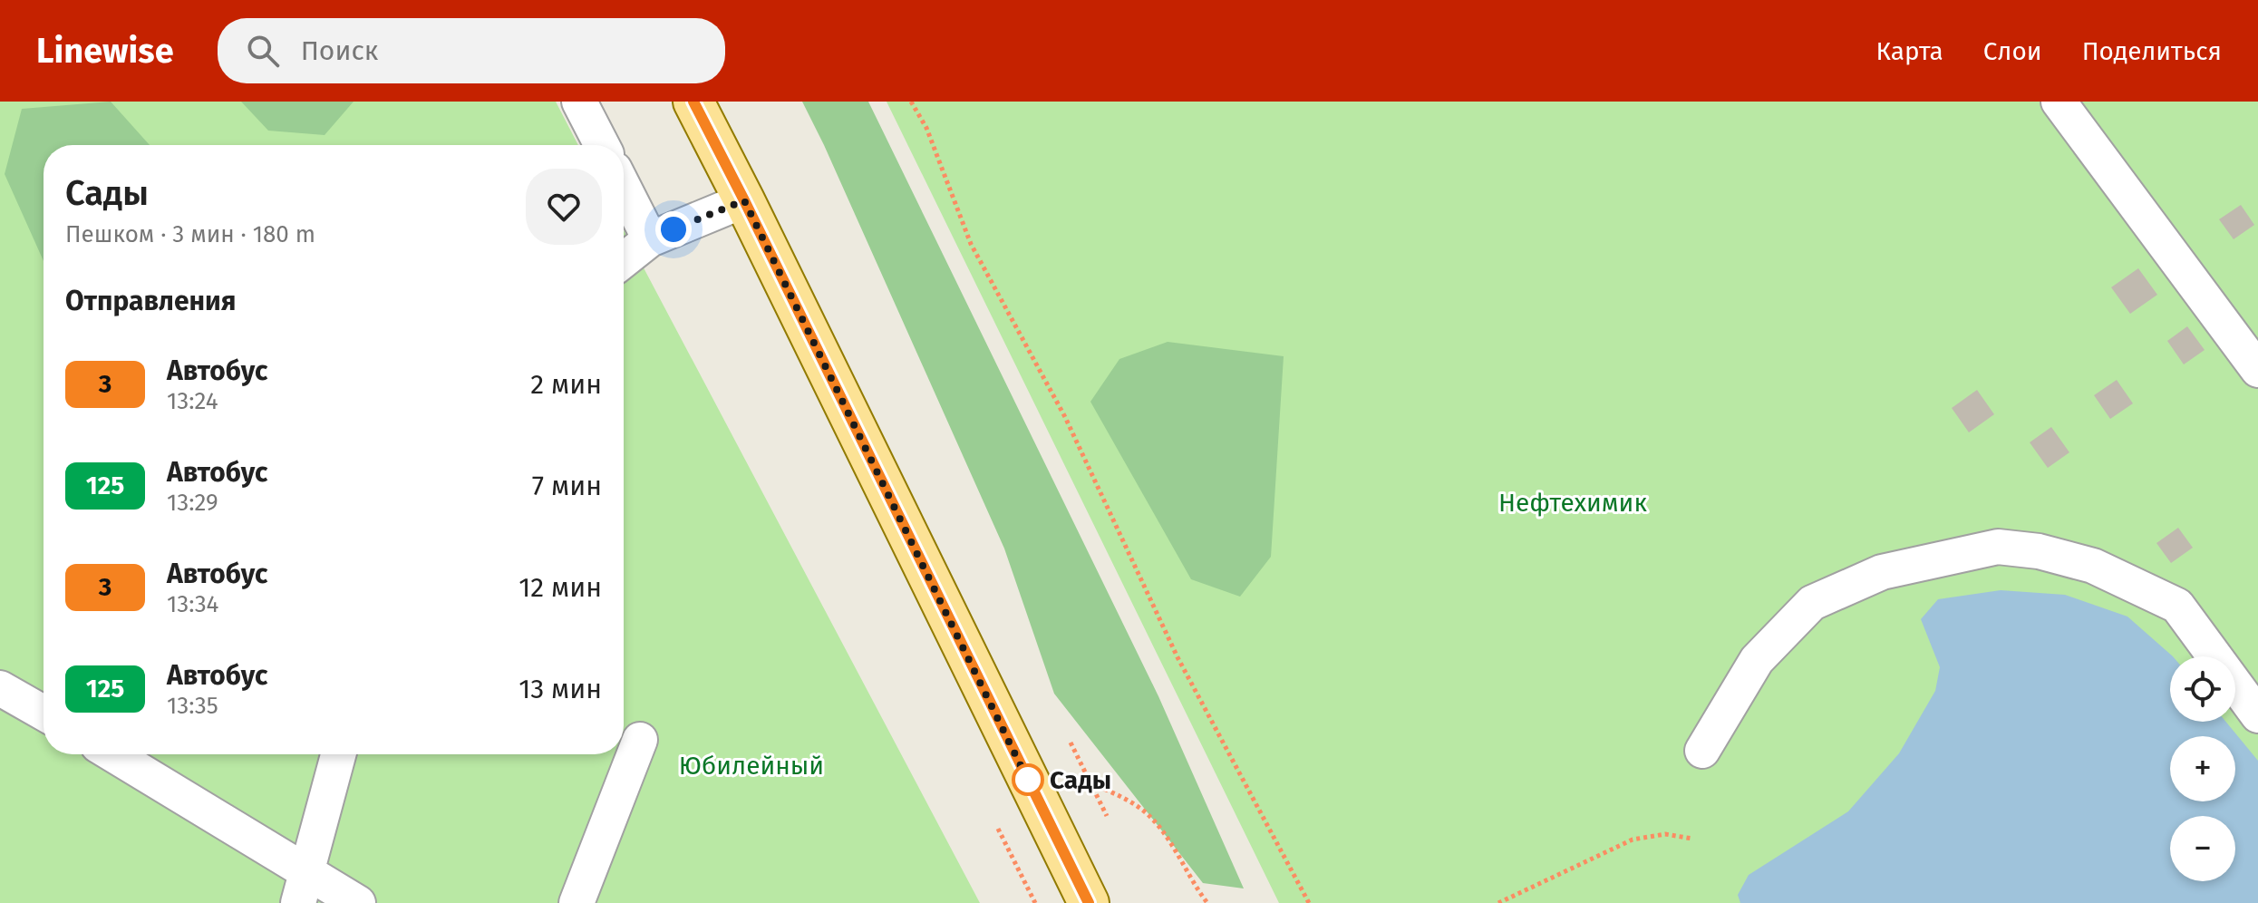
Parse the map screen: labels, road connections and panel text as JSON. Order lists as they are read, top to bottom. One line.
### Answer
{"parks":["Нефтехимик","Юбилейный"],"places":["Сады"],"lines":["bus line 3"],"page":{"header":"Linewise","search":"Поиск","nav":["Карта","Слои","Поделиться"],"heading":[["Сады","Пешком · 3 мин · 180 m"],"Отправления"],"list":[{"mark":"3","name":"Автобус","note":"13:24","value":"2 мин"},{"mark":"125","name":"Автобус","note":"13:29","value":"7 мин"},{"mark":"3","name":"Автобус","note":"13:34","value":"12 мин"},{"mark":"125","name":"Автобус","note":"13:35","value":"13 мин"}],"map_buttons":["+","−"]}}
